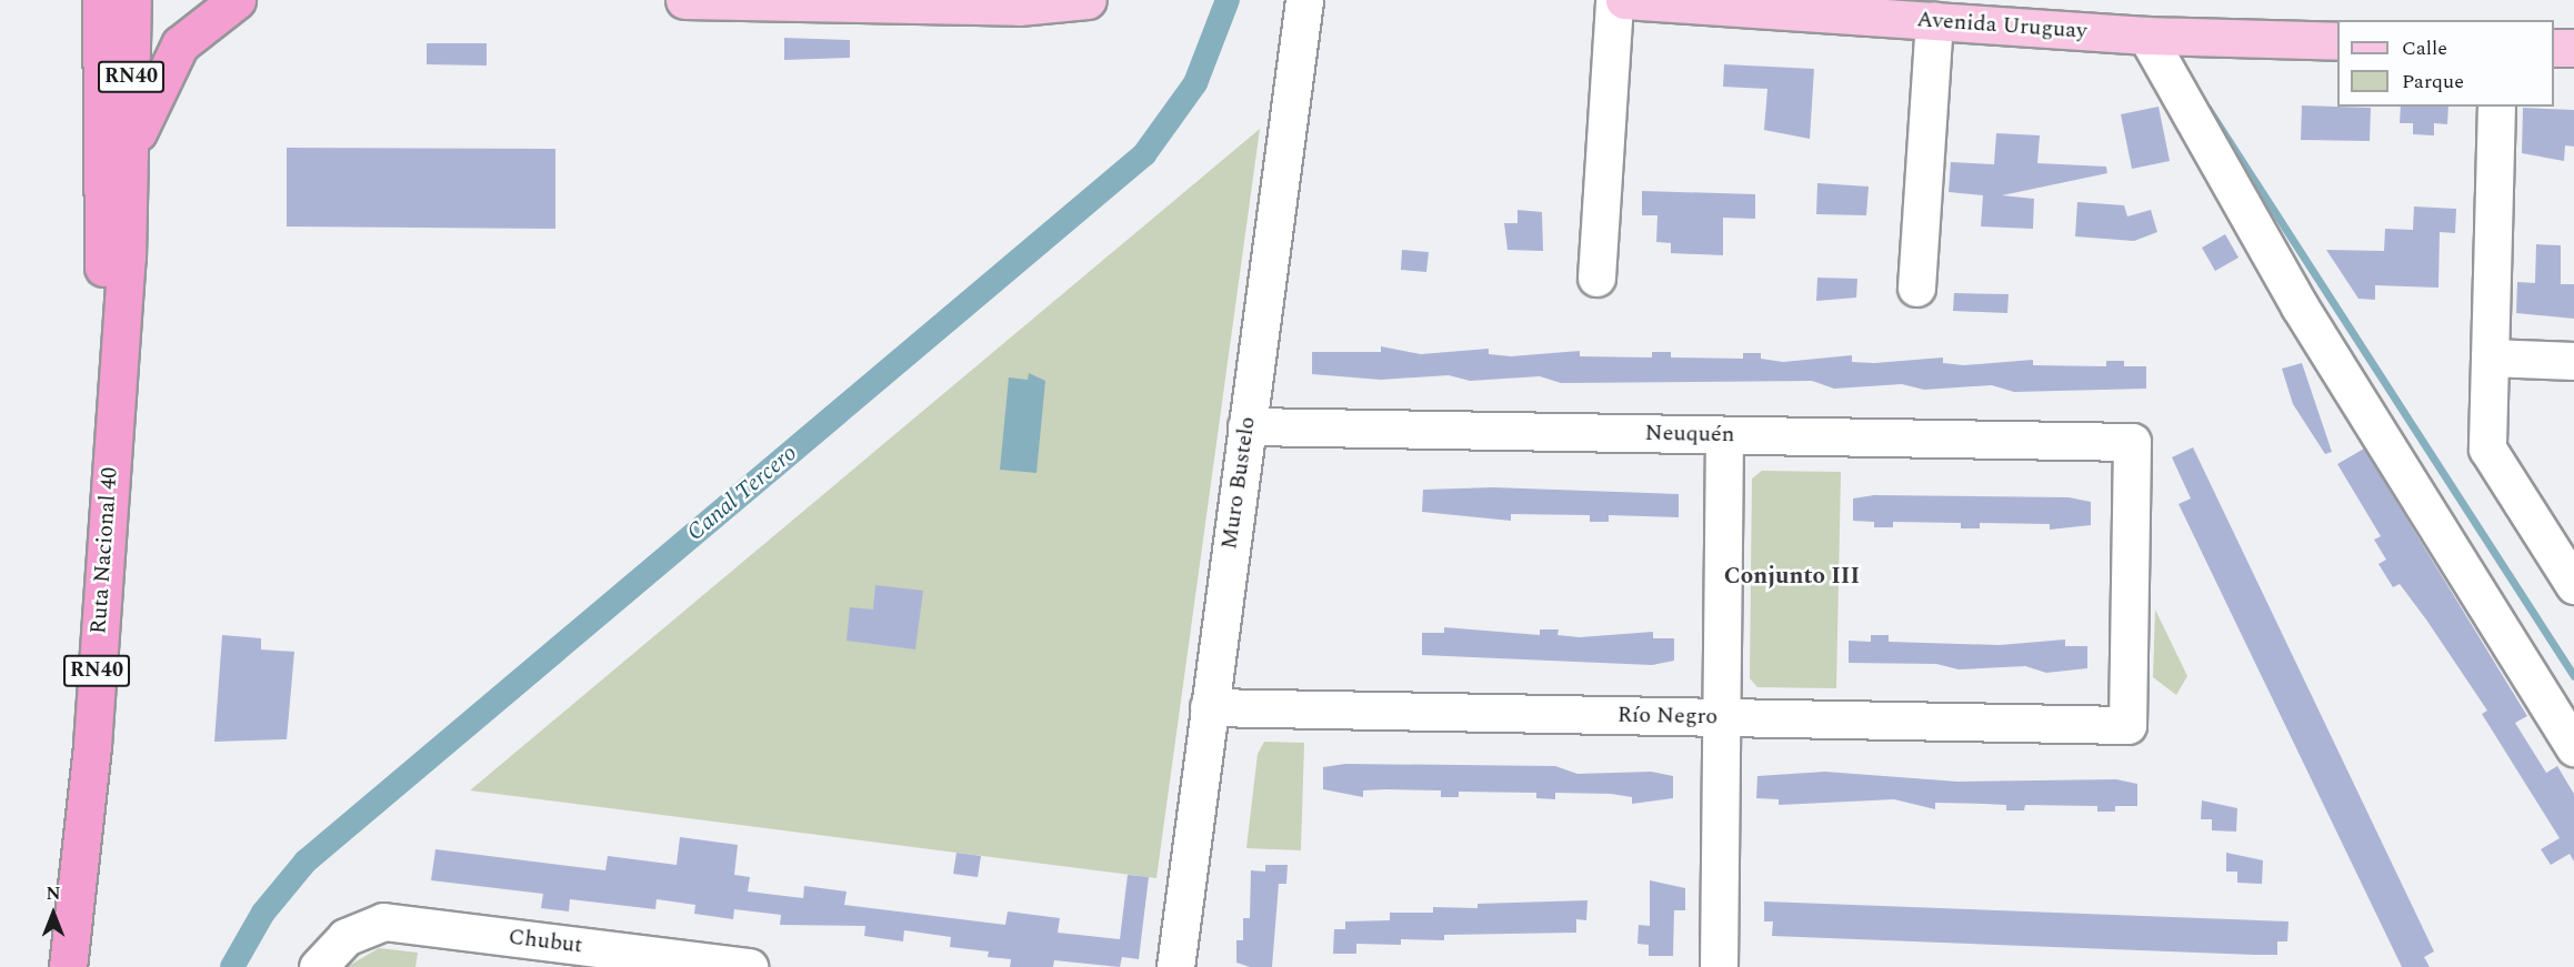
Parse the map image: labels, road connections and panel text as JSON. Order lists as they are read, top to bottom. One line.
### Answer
{"streets":{"highway":["RN40","Ruta Nacional 40"],"main road":["Avenida Uruguay"],"street":["Neuquén","Muro Bustelo","Río Negro","Chubut"]},"crossings":[["RN40","Ruta Nacional 40"],["Neuquén","Muro Bustelo"],["Neuquén","Río Negro"],["Muro Bustelo","Río Negro"]],"districts":["Conjunto III"],"water":["Canal Tercero"],"legend":["Calle","Parque"],"north":"top"}
